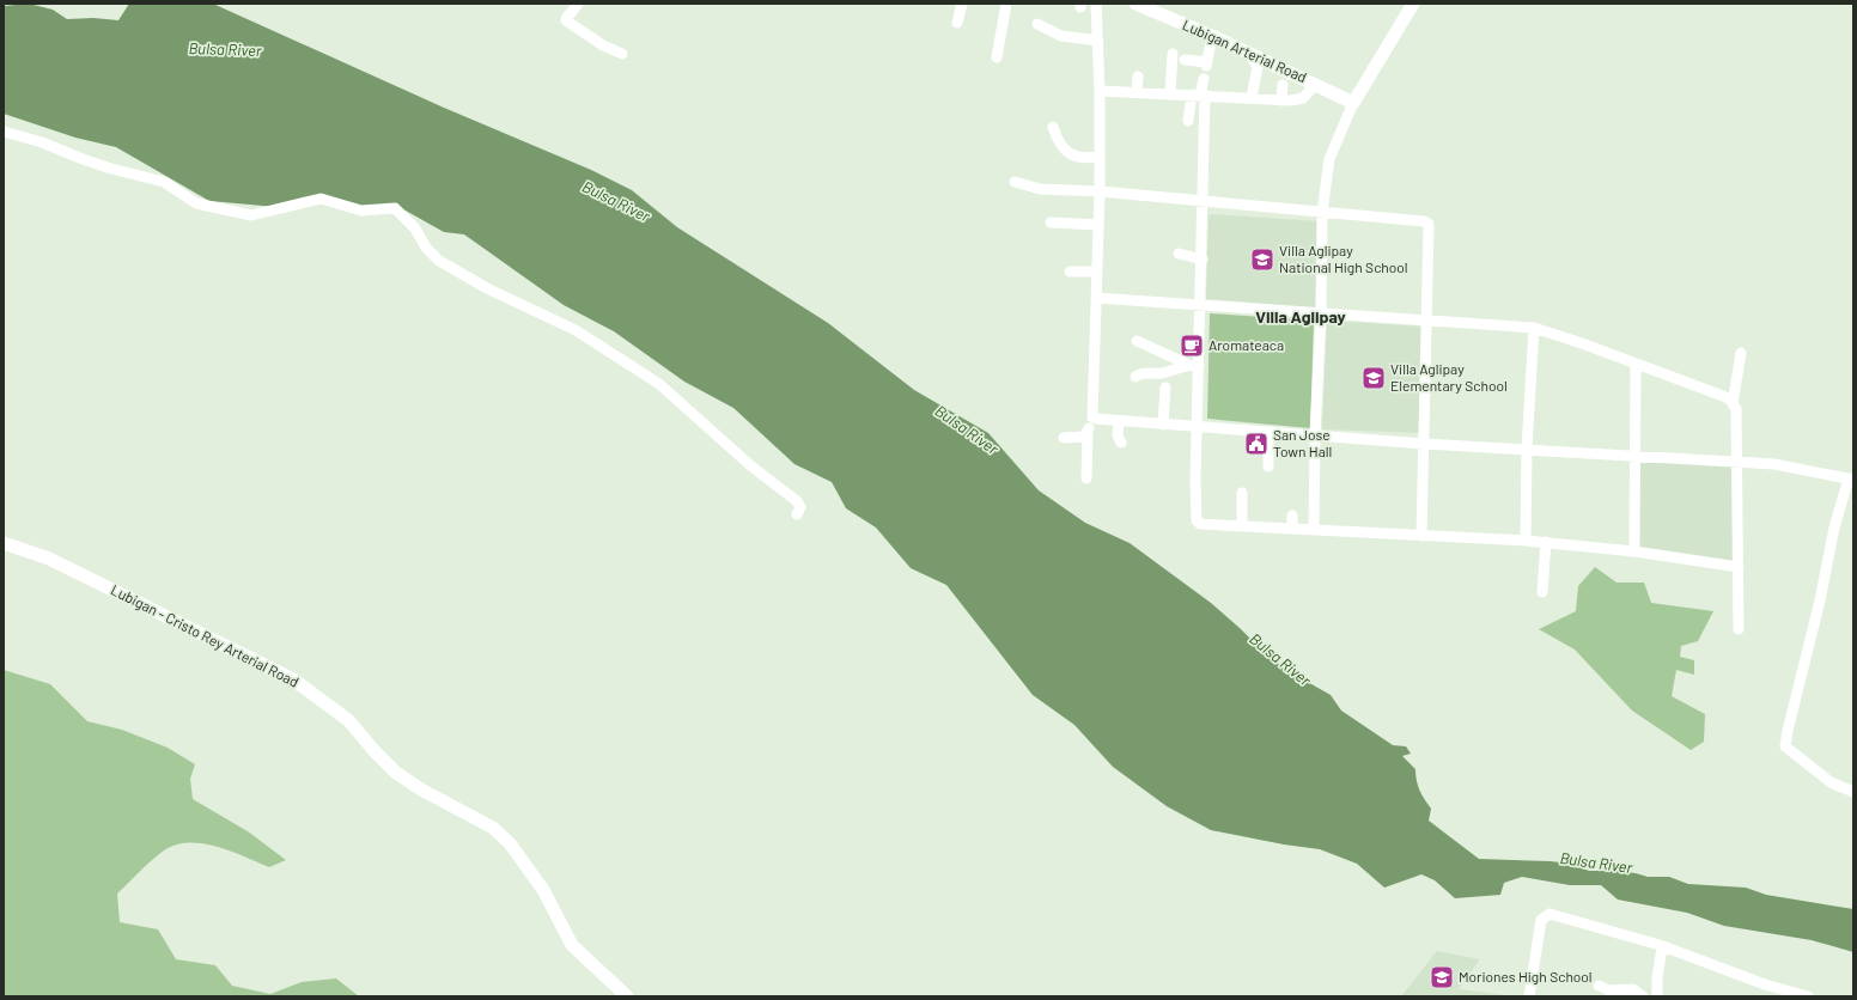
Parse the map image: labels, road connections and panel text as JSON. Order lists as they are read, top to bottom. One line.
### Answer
{"streets":{"main road":["Lubigan Arterial Road","Lubigan - Cristo Rey Arterial Road"]},"districts":["Villa Aglipay"],"water":["Bulsa River"],"places":{"school or university":["Villa Aglipay National High School","Villa Aglipay Elementary School","Moriones High School"],"cafe":["Aromateaca"],"public building":["San Jose Town Hall"]}}
